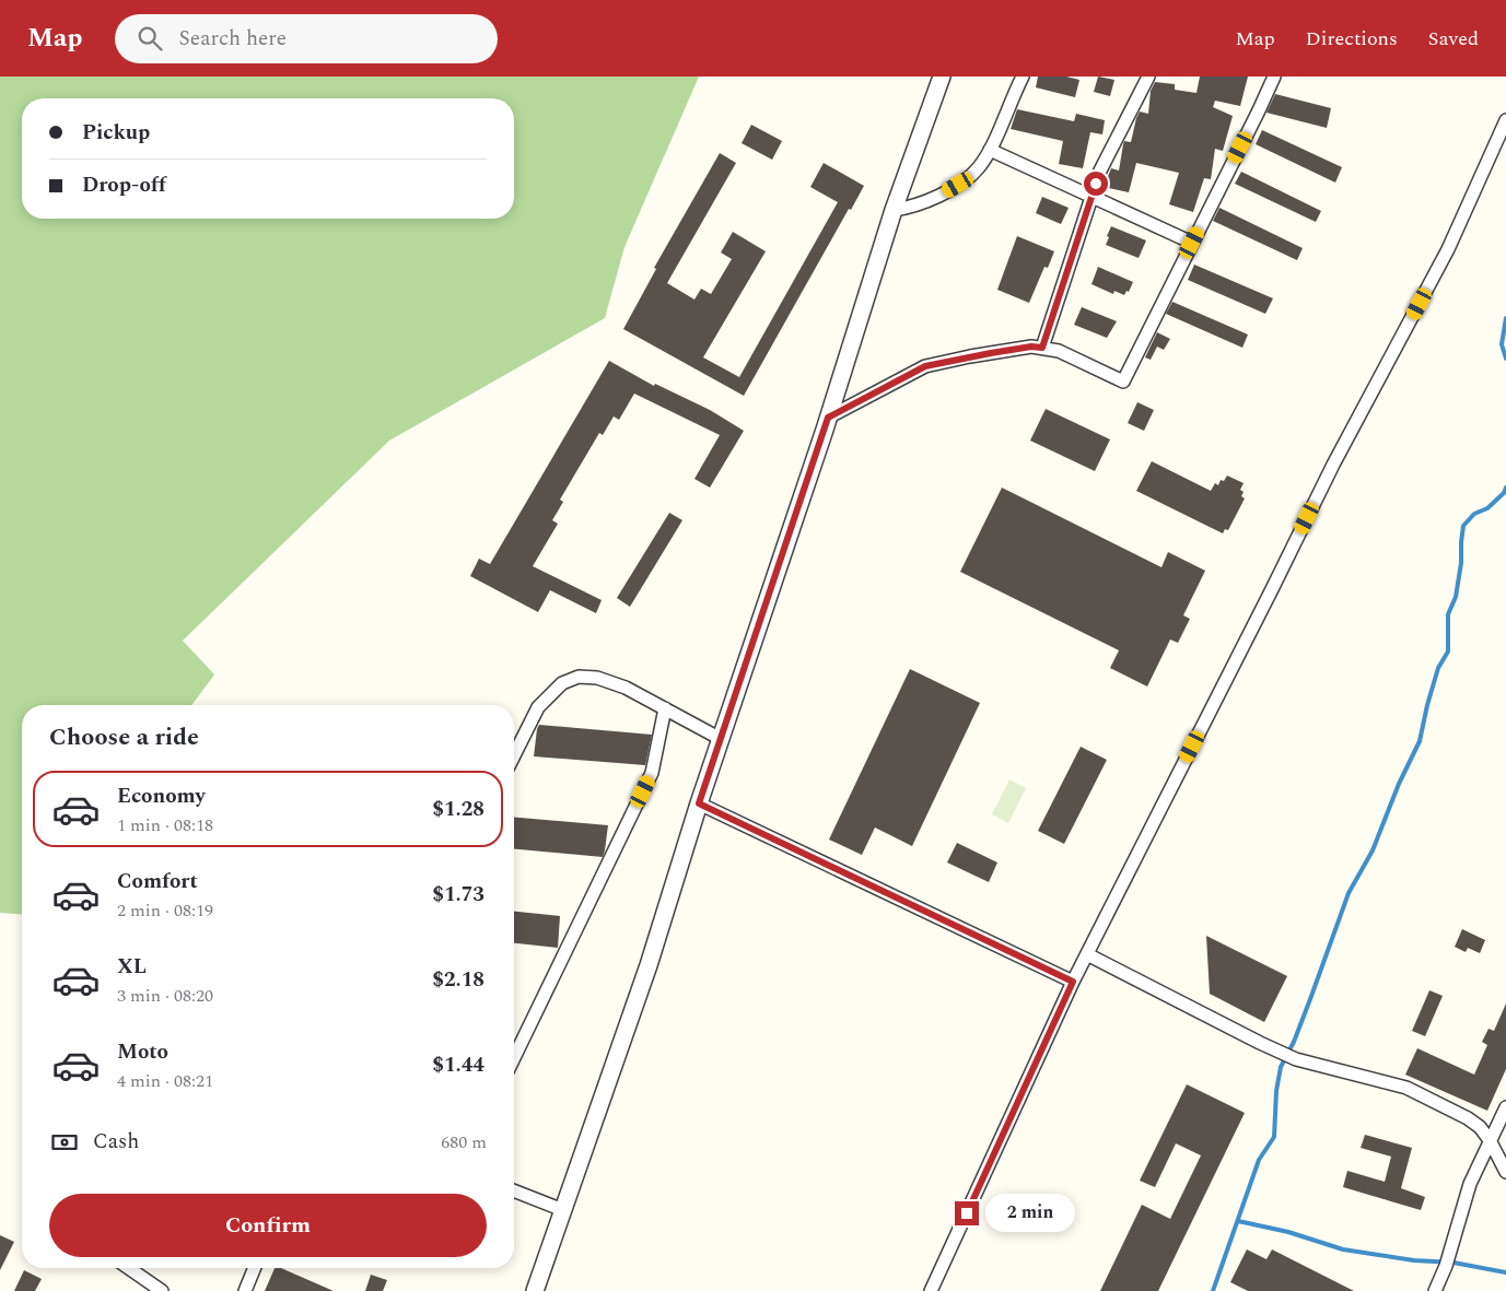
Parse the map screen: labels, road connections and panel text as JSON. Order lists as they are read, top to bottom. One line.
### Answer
{"page":{"header":"Map","search":"Search here","nav":["Map","Directions","Saved"],"banner":["Pickup","Drop-off"],"heading":"Choose a ride","list":[{"name":"Economy","note":"1 min · 08:18","value":"$1.28"},{"name":"Comfort","note":"2 min · 08:19","value":"$1.73"},{"name":"XL","note":"3 min · 08:20","value":"$2.18"},{"name":"Moto","note":"4 min · 08:21","value":"$1.44"}],"pay":["Cash","680 m"],"buttons":"Confirm","bubble":"2 min"}}
